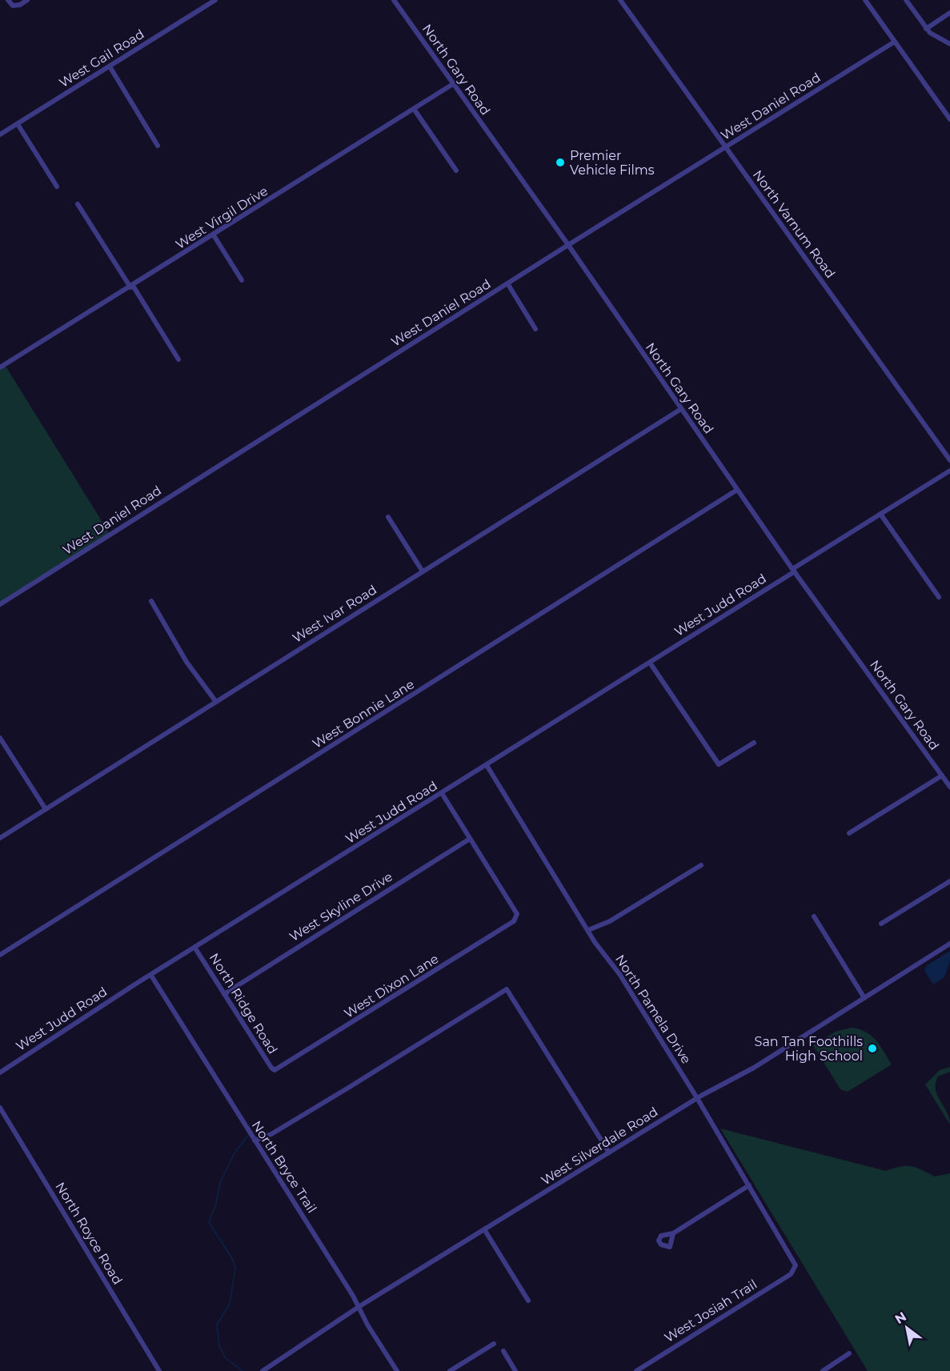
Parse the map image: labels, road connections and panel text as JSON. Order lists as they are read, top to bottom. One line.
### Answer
{"streets":{"street":["West Gail Road","North Gary Road","West Daniel Road","West Virgil Drive","North Varnum Road","West Judd Road","West Ivar Road","West Bonnie Lane","West Skyline Drive","West Dixon Lane","North Ridge Road","North Pamela Drive","West Silverdale Road","North Bryce Trail","North Royce Road","West Josiah Trail"]},"crossings":[["North Gary Road","West Daniel Road"],["North Gary Road","West Virgil Drive"],["North Gary Road","West Judd Road"],["North Gary Road","West Ivar Road"],["North Gary Road","West Bonnie Lane"],["West Daniel Road","North Varnum Road"],["West Judd Road","North Ridge Road"],["West Judd Road","North Pamela Drive"],["West Judd Road","North Bryce Trail"],["West Skyline Drive","West Dixon Lane"],["West Skyline Drive","North Ridge Road"],["West Dixon Lane","North Ridge Road"],["North Pamela Drive","West Silverdale Road"],["North Pamela Drive","West Josiah Trail"],["West Silverdale Road","North Bryce Trail"]],"places":["Premier Vehicle Films","San Tan Foothills High School"],"north":"top left"}
